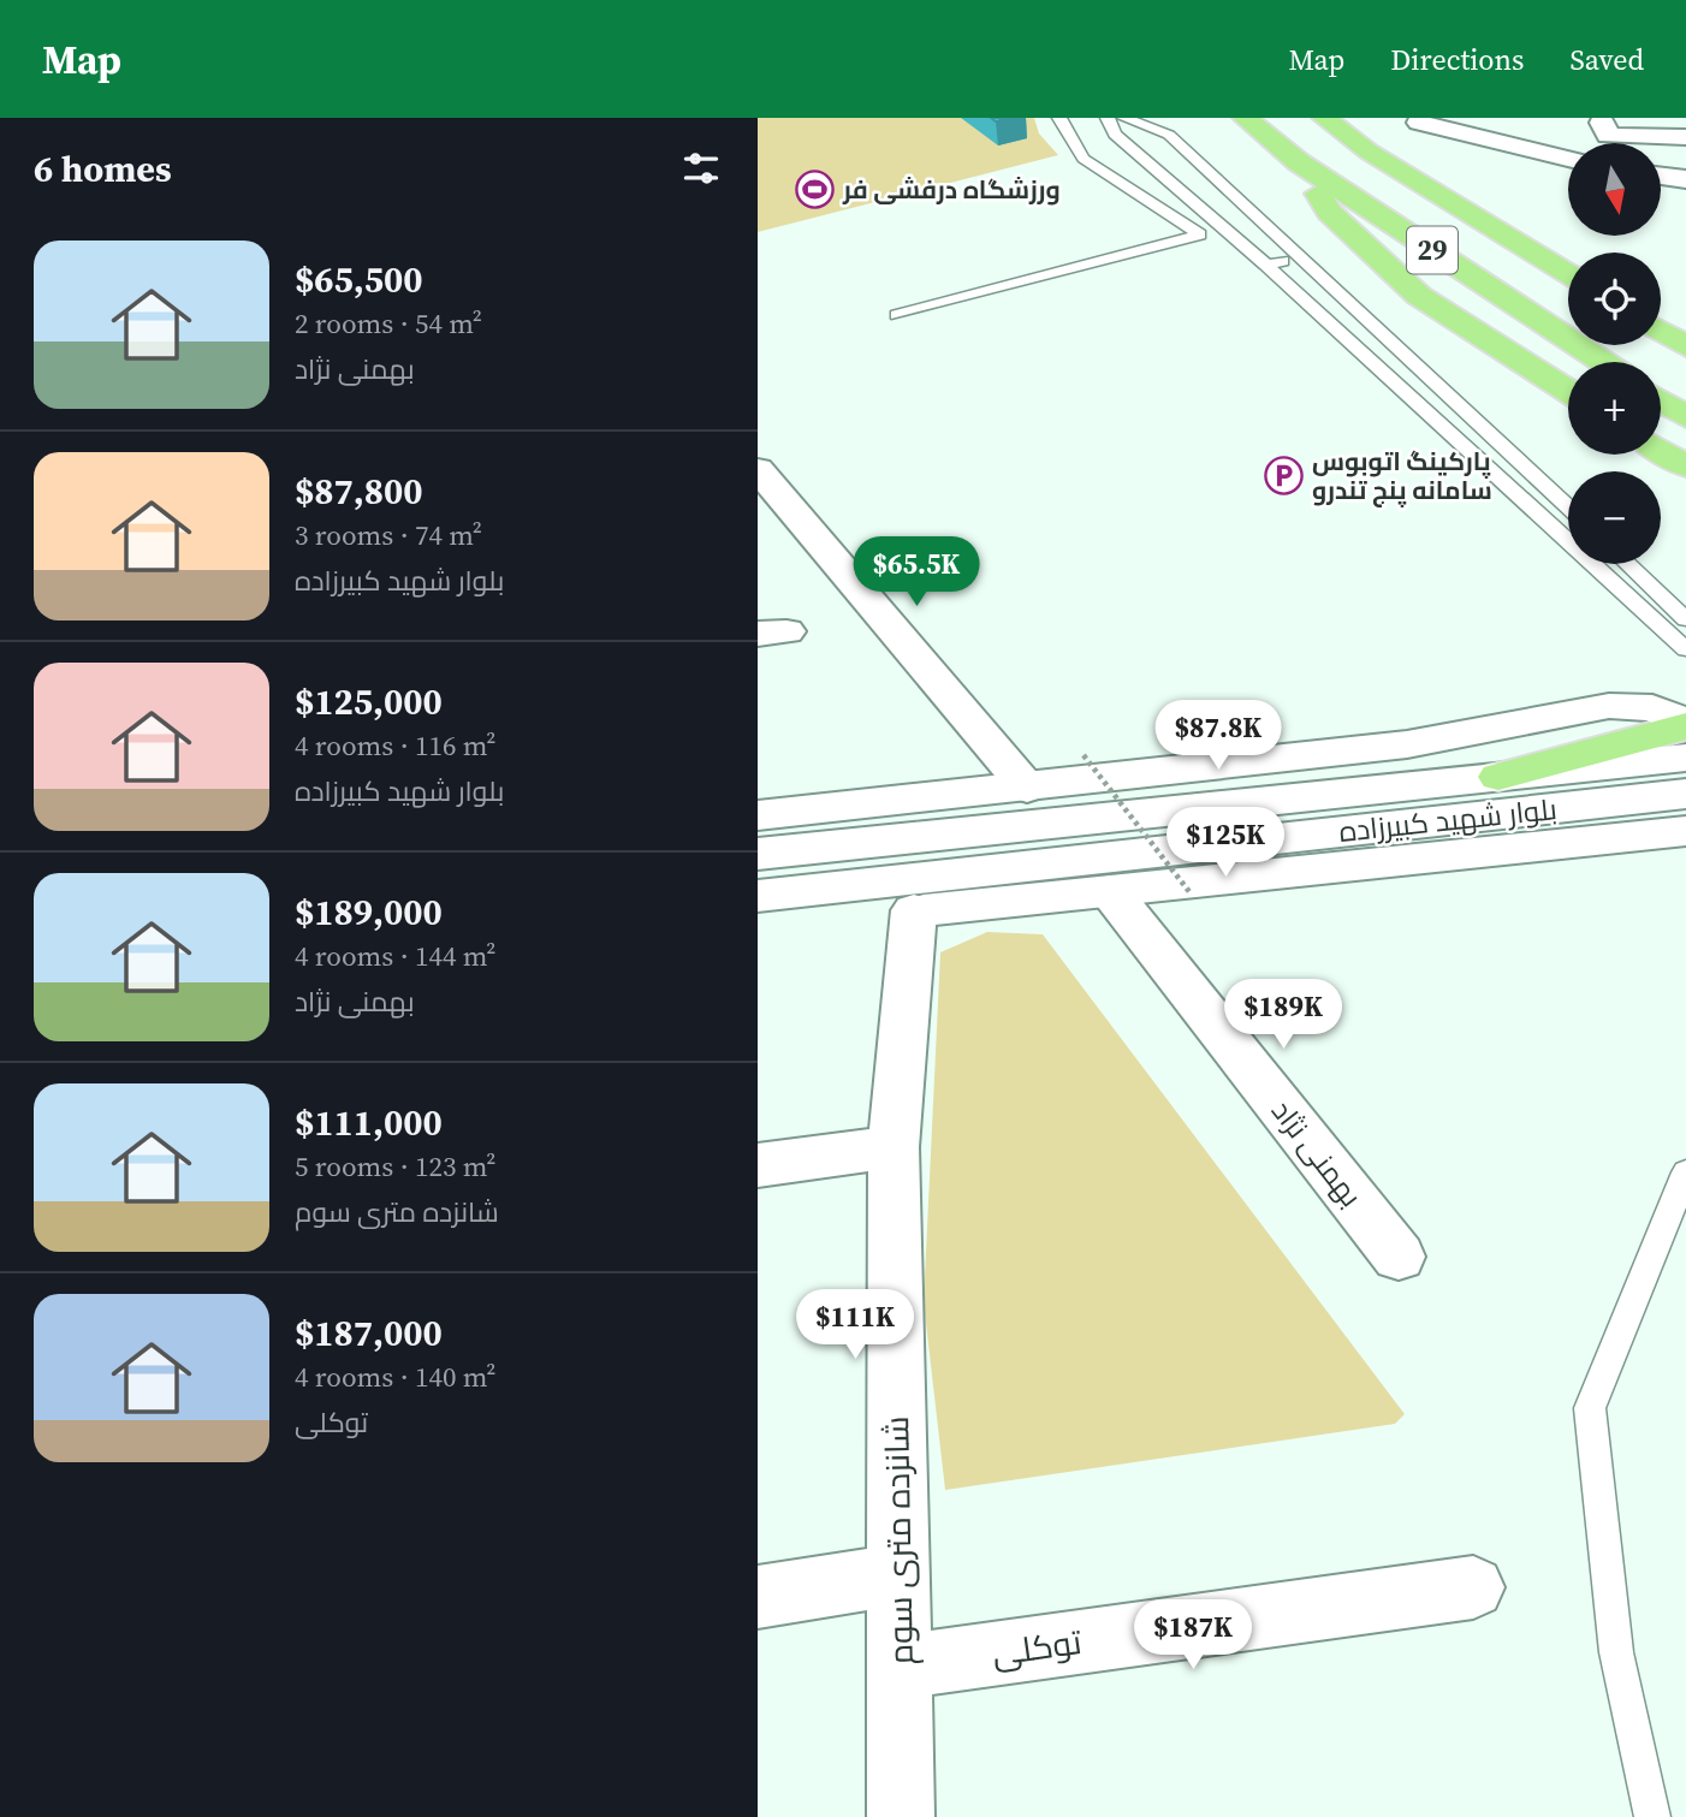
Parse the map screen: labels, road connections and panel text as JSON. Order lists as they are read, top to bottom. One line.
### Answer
{"streets":{"highway":["29"],"main road":["بلوار شهید کبیرزاده","بهمنی نژاد","شانزده متری سوم","توکلی"]},"crossings":[["بلوار شهید کبیرزاده","بهمنی نژاد"],["بلوار شهید کبیرزاده","شانزده متری سوم"],["شانزده متری سوم","توکلی"]],"places":{"sports":["ورزشگاه درفشی فر"],"parking":["پارکینگ اتوبوس سامانه پنج تندرو"]},"north":"bottom","page":{"header":"Map","nav":["Map","Directions","Saved"],"heading":"6 homes","map_buttons":["+","−"],"list":[{"name":"$65,500","note":"2 rooms · 54 m² · بهمنی نژاد"},{"name":"$87,800","note":"3 rooms · 74 m² · بلوار شهید کبیرزاده"},{"name":"$125,000","note":"4 rooms · 116 m² · بلوار شهید کبیرزاده"},{"name":"$189,000","note":"4 rooms · 144 m² · بهمنی نژاد"},{"name":"$111,000","note":"5 rooms · 123 m² · شانزده متری سوم"},{"name":"$187,000","note":"4 rooms · 140 m² · توکلی"}],"price":["$65.5K","$87.8K","$125K","$189K","$111K","$187K"]}}
